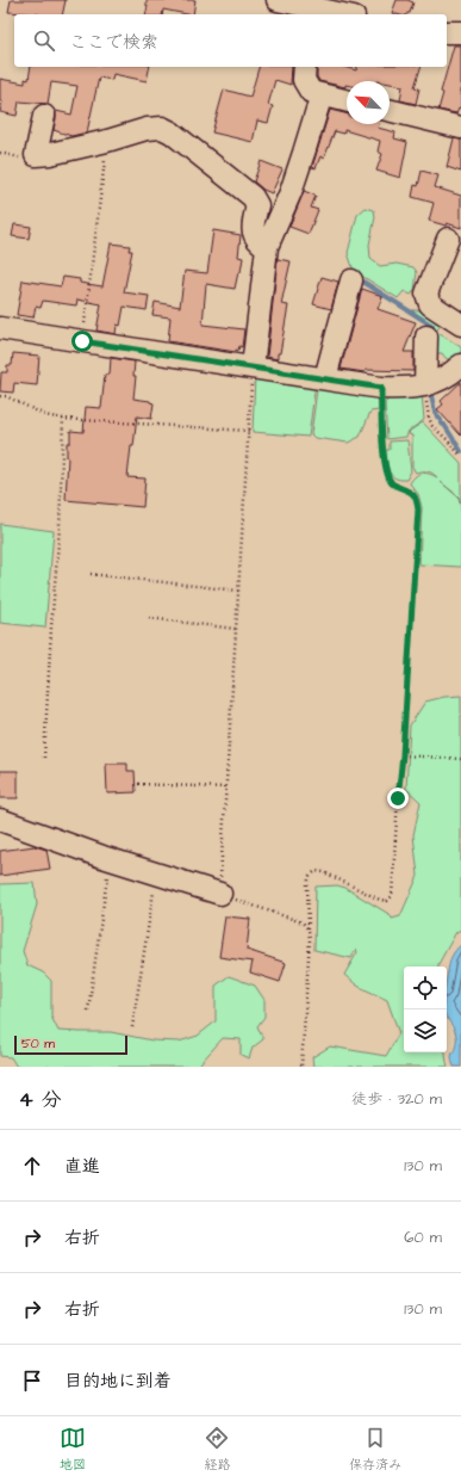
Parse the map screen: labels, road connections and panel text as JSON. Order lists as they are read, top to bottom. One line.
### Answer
{"scale_bar":"50 m","north":"top left","page":{"search":"ここで検索","scale":"50 m","heading":["4 分","徒歩 · 320 m"],"list":[["直進","130 m"],["右折","60 m"],["右折","130 m"],"目的地に到着"],"nav":["地図","経路","保存済み"]}}
